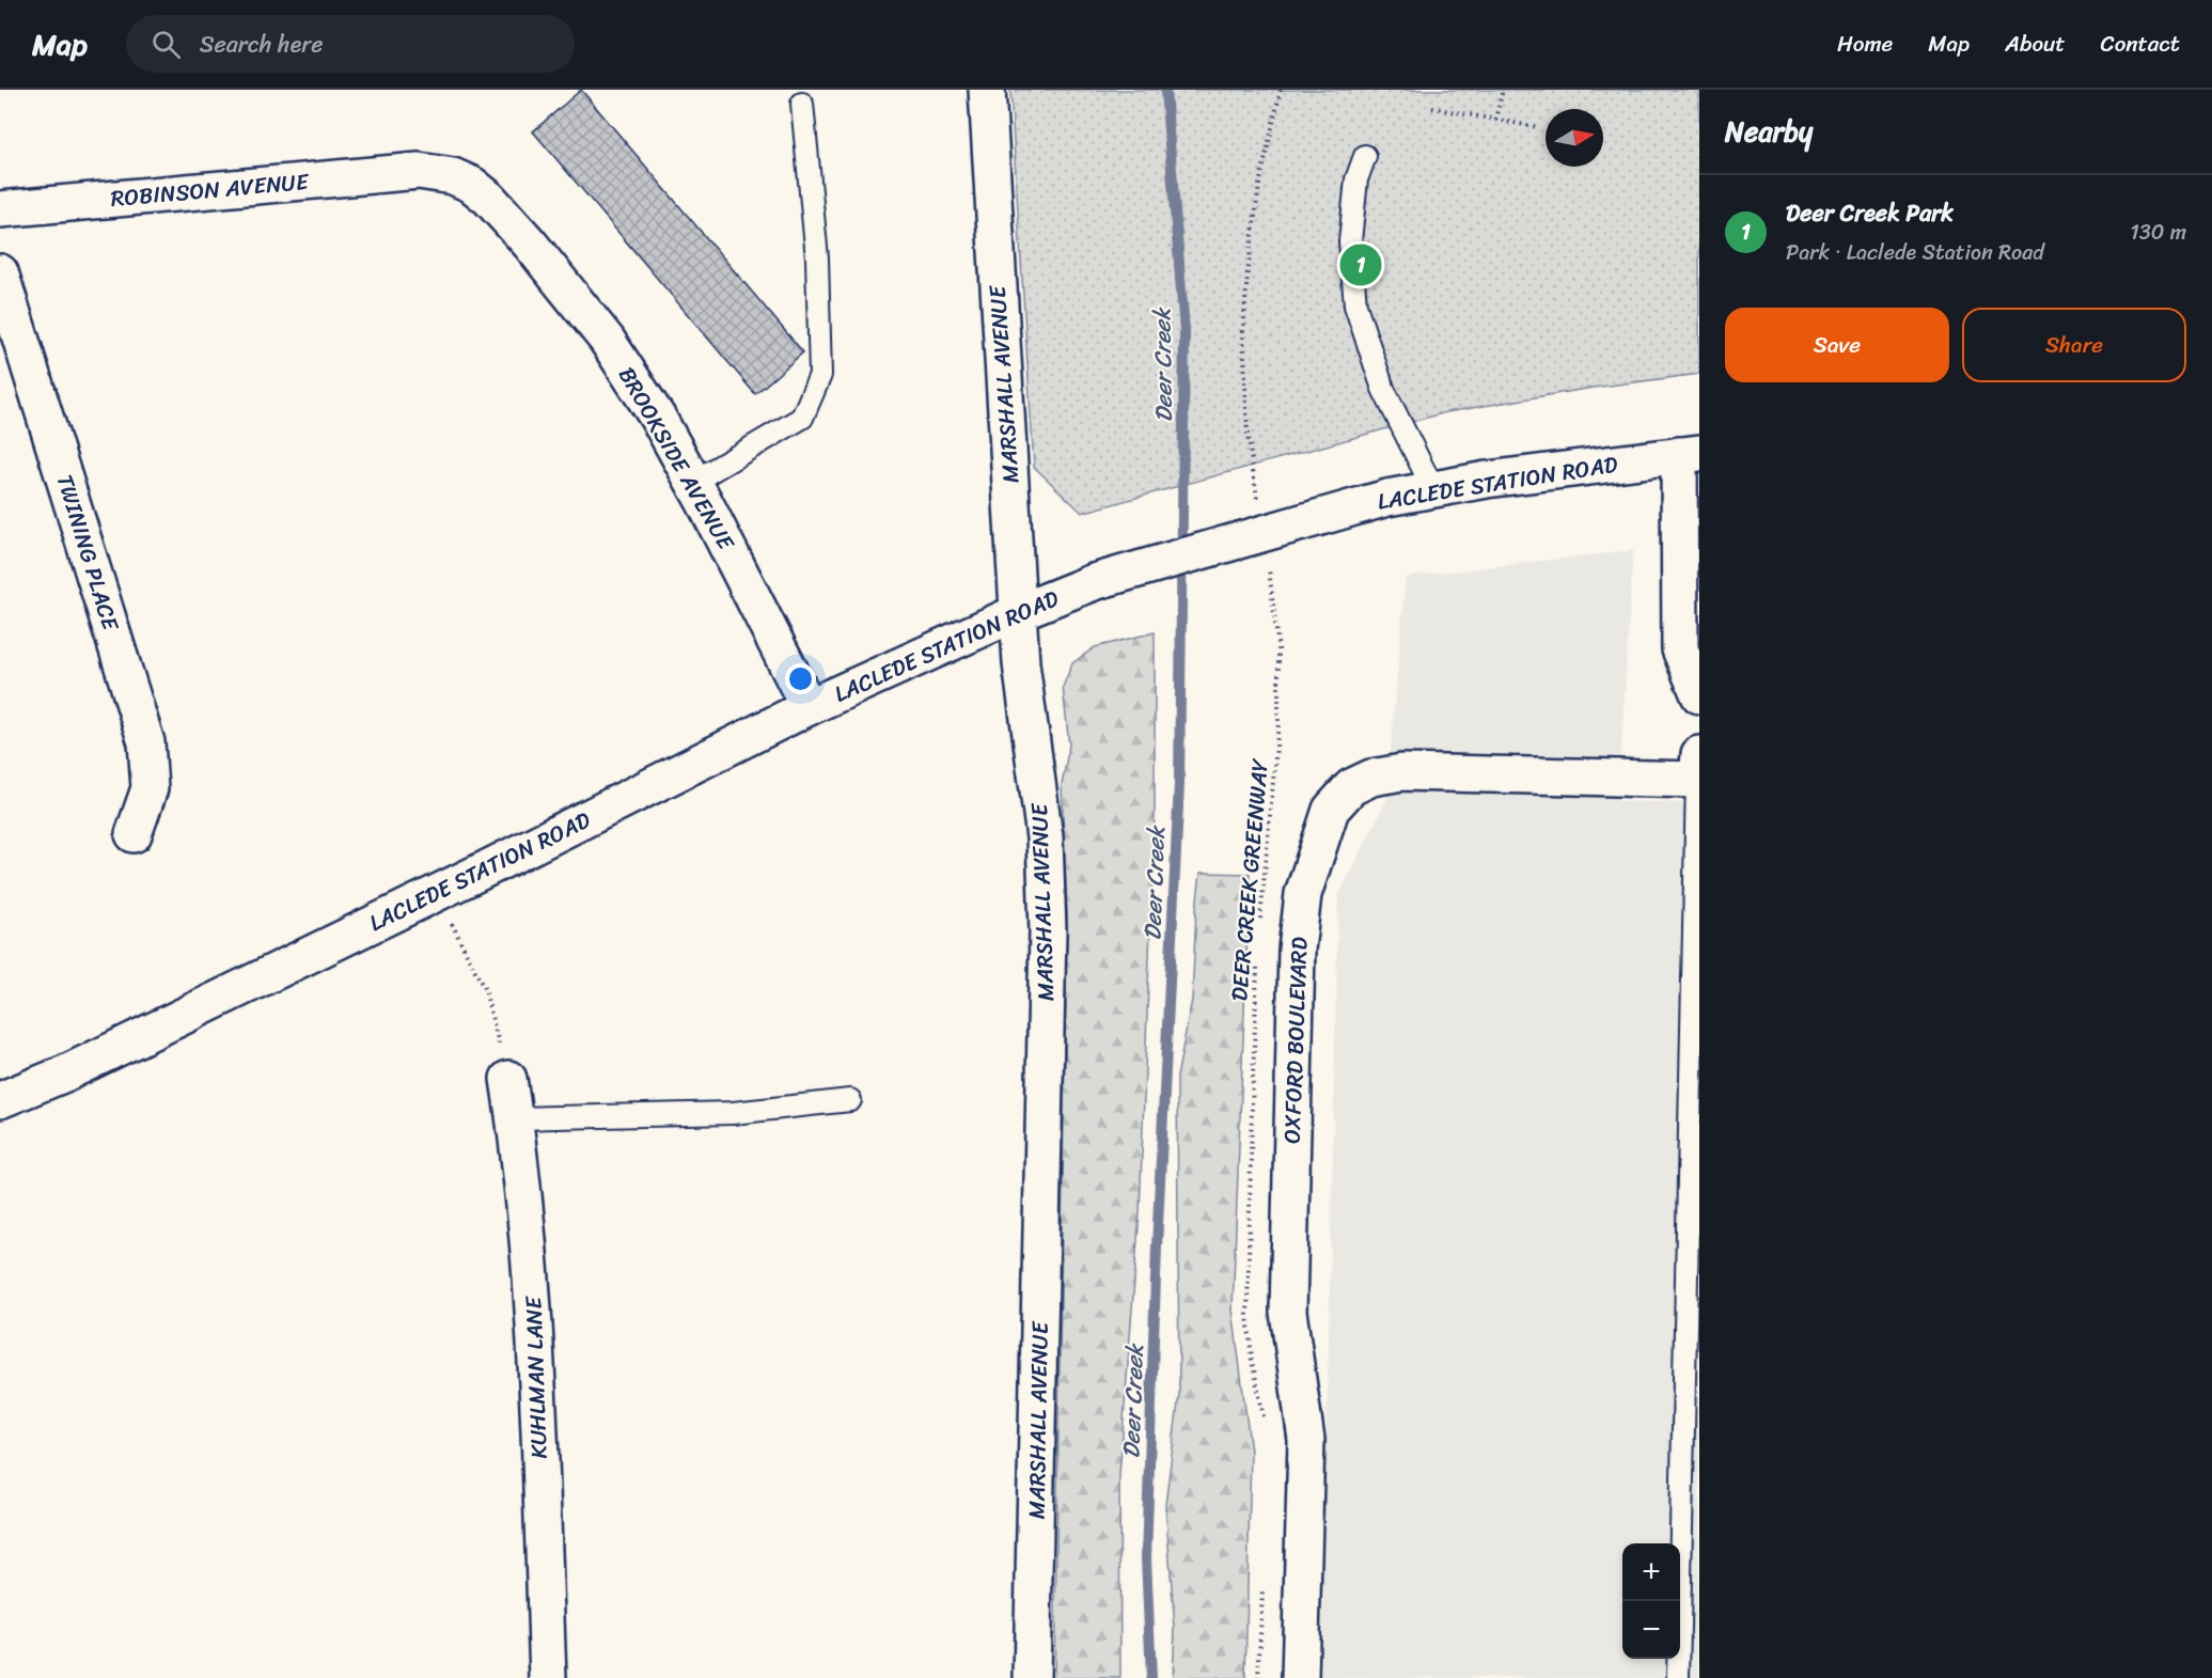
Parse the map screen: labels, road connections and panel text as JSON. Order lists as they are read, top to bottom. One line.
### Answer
{"streets":{"street":["ROBINSON AVENUE","MARSHALL AVENUE","BROOKSIDE AVENUE","LACLEDE STATION ROAD","TWINING PLACE","OXFORD BOULEVARD","KUHLMAN LANE"],"path":["DEER CREEK GREENWAY"]},"crossings":[["ROBINSON AVENUE","BROOKSIDE AVENUE"],["MARSHALL AVENUE","LACLEDE STATION ROAD"],["BROOKSIDE AVENUE","LACLEDE STATION ROAD"]],"water":["Deer Creek"],"north":"right","page":{"header":"Map","search":"Search here","nav":["Home","Map","About","Contact"],"heading":"Nearby","list":[{"mark":"1","name":"Deer Creek Park","note":"Park · Laclede Station Road","value":"130 m"}],"pins":"1","buttons":["Save","Share"],"map_buttons":["+","−"]}}
